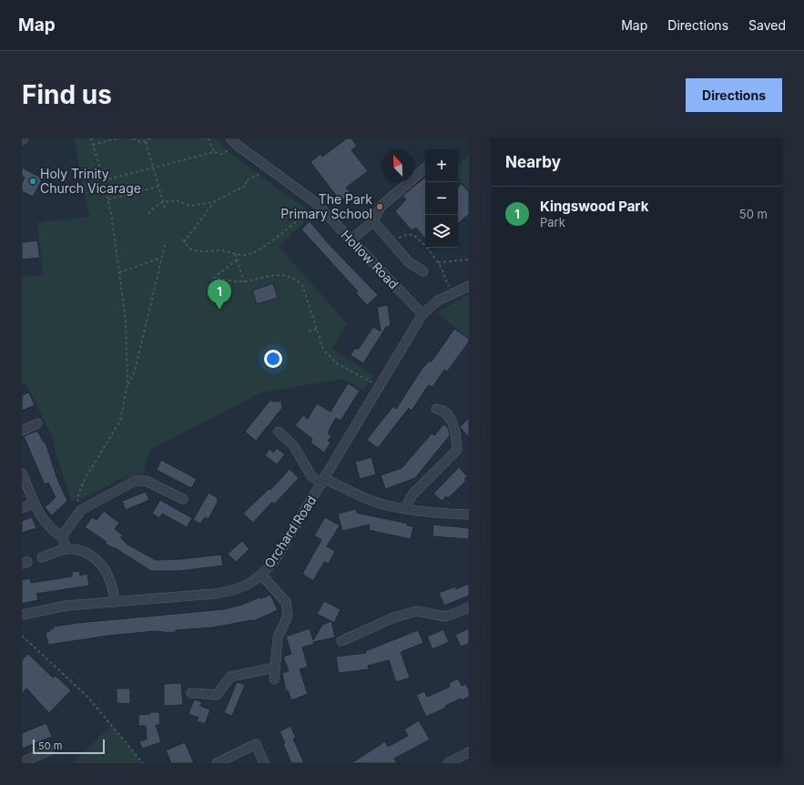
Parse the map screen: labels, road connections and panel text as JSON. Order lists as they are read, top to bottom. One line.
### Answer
{"streets":{"street":["Hollow Road","Orchard Road"]},"crossings":[["Hollow Road","Orchard Road"]],"places":["Holy Trinity Church Vicarage","The Park Primary School"],"scale_bar":"50 m","north":"top left","page":{"header":"Map","nav":["Map","Directions","Saved"],"buttons":"Directions","title":"Find us","heading":"Nearby","map_buttons":["+","−"],"list":[{"mark":"1","name":"Kingswood Park","note":"Park","value":"50 m"}],"pins":"1","scale":"50 m"}}
